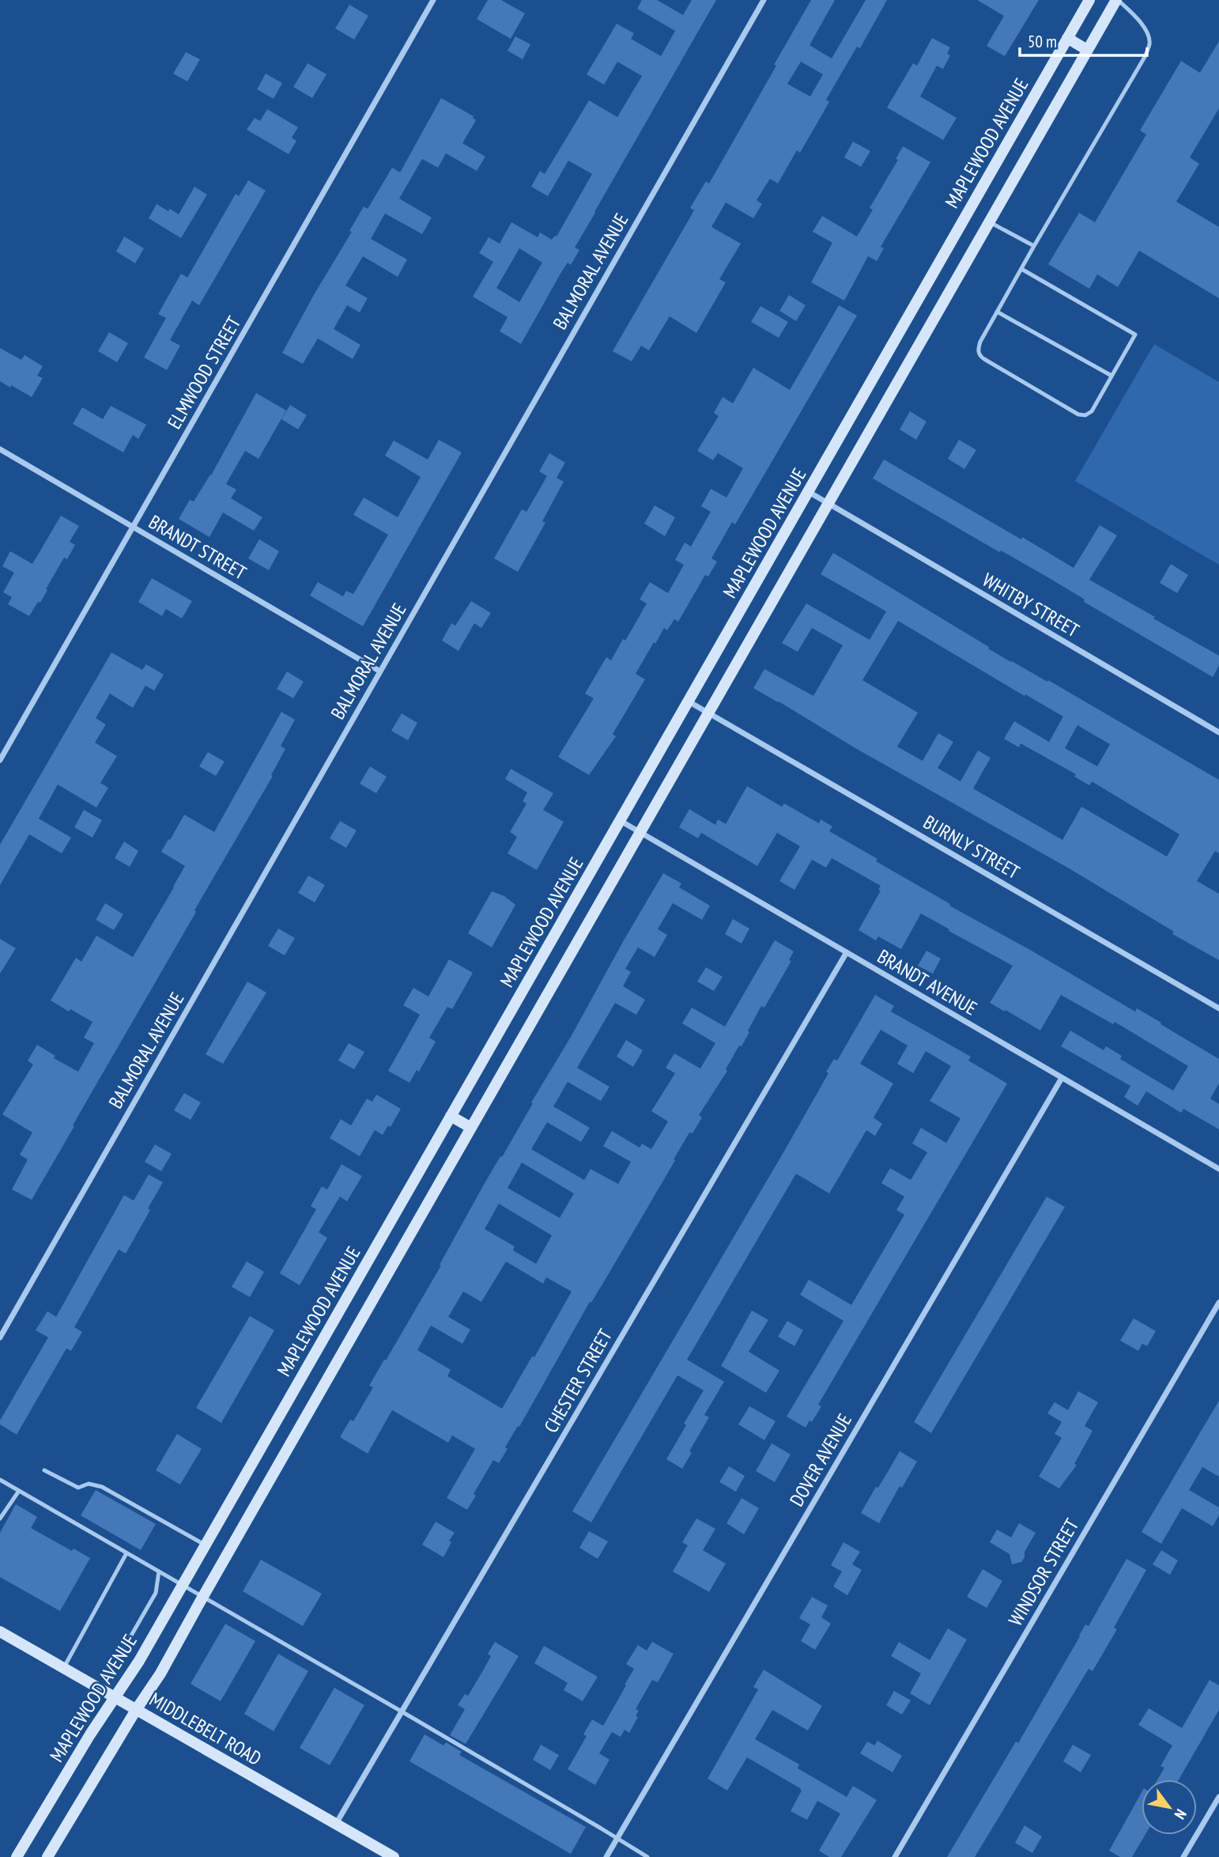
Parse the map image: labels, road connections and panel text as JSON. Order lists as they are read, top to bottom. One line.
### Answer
{"streets":{"street":["MAPLEWOOD AVENUE","BALMORAL AVENUE","ELMWOOD STREET","BRANDT STREET","WHITBY STREET","BURNLY STREET","BRANDT AVENUE","CHESTER STREET","DOVER AVENUE","WINDSOR STREET","MIDDLEBELT ROAD"]},"crossings":[["MAPLEWOOD AVENUE","WHITBY STREET"],["MAPLEWOOD AVENUE","BURNLY STREET"],["MAPLEWOOD AVENUE","BRANDT AVENUE"],["MAPLEWOOD AVENUE","MIDDLEBELT ROAD"],["BALMORAL AVENUE","BRANDT STREET"],["ELMWOOD STREET","BRANDT STREET"],["BRANDT AVENUE","CHESTER STREET"],["BRANDT AVENUE","DOVER AVENUE"],["CHESTER STREET","MIDDLEBELT ROAD"]],"scale_bar":"50 m","north":"bottom right"}
